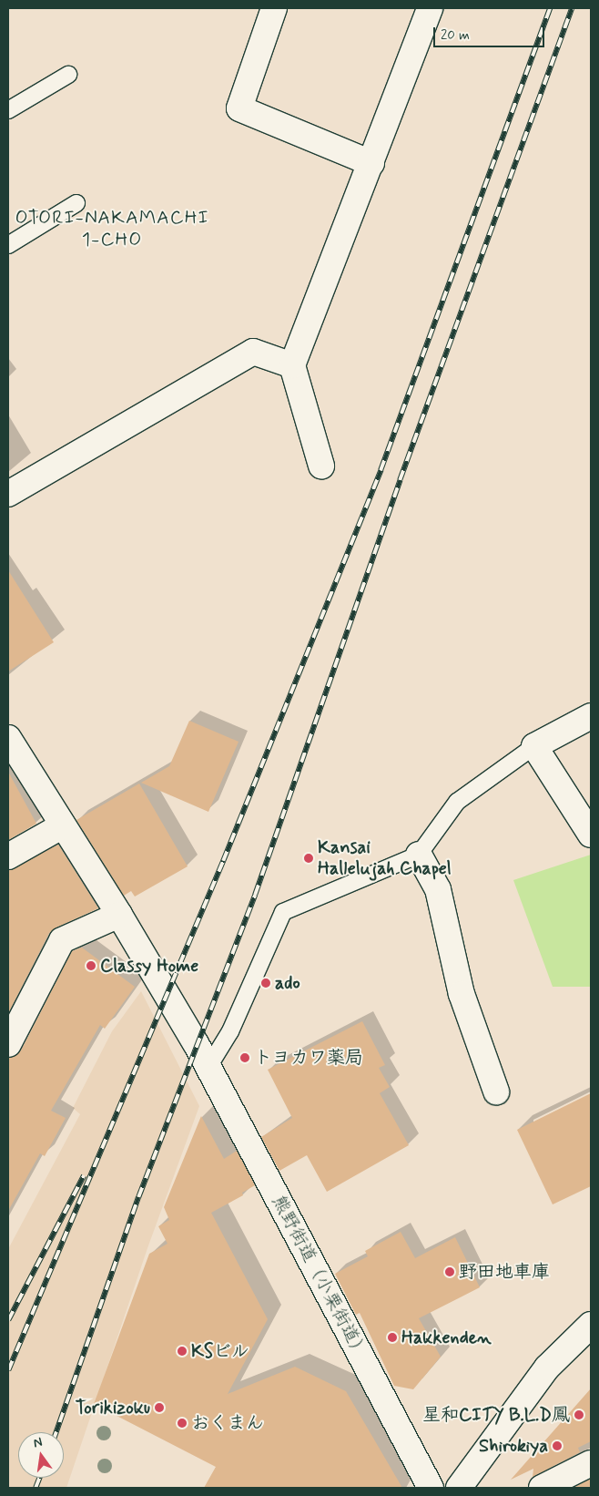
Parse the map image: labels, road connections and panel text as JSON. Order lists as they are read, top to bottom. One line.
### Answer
{"streets":{"street":["熊野街道（小栗街道）"]},"districts":["OTORI-NAKAMACHI 1-CHO"],"places":["Kansai Hallelujah Chapel","Classy Home","ado","トヨカワ薬局","野田地車庫","Hakkenden","KSビル","Torikizoku","星和CITY B.L.D鳳","おくまん","Shirokiya"],"scale_bar":"20 m","north":"top"}
